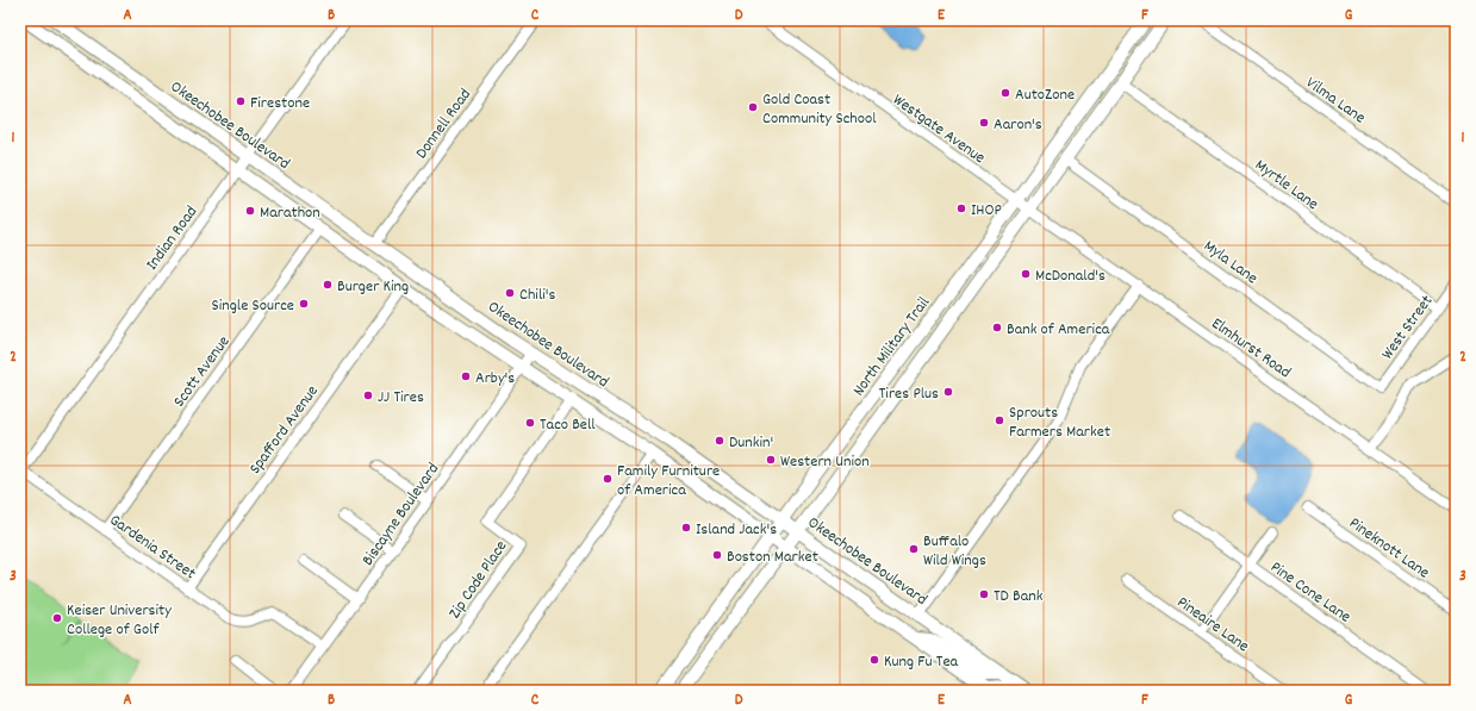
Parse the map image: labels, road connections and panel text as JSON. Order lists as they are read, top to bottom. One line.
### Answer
{"streets":{"main road":["Okeechobee Boulevard","North Military Trail"],"street":["Vilma Lane","Donnell Road","Westgate Avenue","Myrtle Lane","Indian Road","Myla Lane","West Street","Elmhurst Road","Scott Avenue","Spafford Avenue","Biscayne Boulevard","Gardenia Street","Pineknott Lane","Zip Code Place","Pine Cone Lane","Pineaire Lane"]},"crossings":[["Donnell Road","Okeechobee Boulevard"],["Okeechobee Boulevard","Indian Road"],["Okeechobee Boulevard","North Military Trail"],["Okeechobee Boulevard","Scott Avenue"],["Okeechobee Boulevard","Spafford Avenue"],["Okeechobee Boulevard","Biscayne Boulevard"],["Okeechobee Boulevard","Zip Code Place"],["Westgate Avenue","North Military Trail"],["Westgate Avenue","Elmhurst Road"],["Myrtle Lane","West Street"],["Myrtle Lane","North Military Trail"],["Indian Road","Gardenia Street"],["Myla Lane","West Street"],["Myla Lane","North Military Trail"],["North Military Trail","Elmhurst Road"],["Scott Avenue","Gardenia Street"],["Spafford Avenue","Gardenia Street"],["Biscayne Boulevard","Gardenia Street"]],"places":["AutoZone","Firestone","Gold Coast Community School","Aaron's","IHOP","Marathon","McDonald's","Burger King","Chili's","Single Source","Bank of America","Arby's","Tires Plus","JJ Tires","Sprouts Farmers Market","Taco Bell","Dunkin'","Western Union","Family Furniture of America","Island Jack's","Buffalo Wild Wings","Boston Market","TD Bank","Keiser University College of Golf","Kung Fu Tea"],"grid":{"columns":["A","B","C","D","E","F","G"],"rows":["1","2","3"]}}
